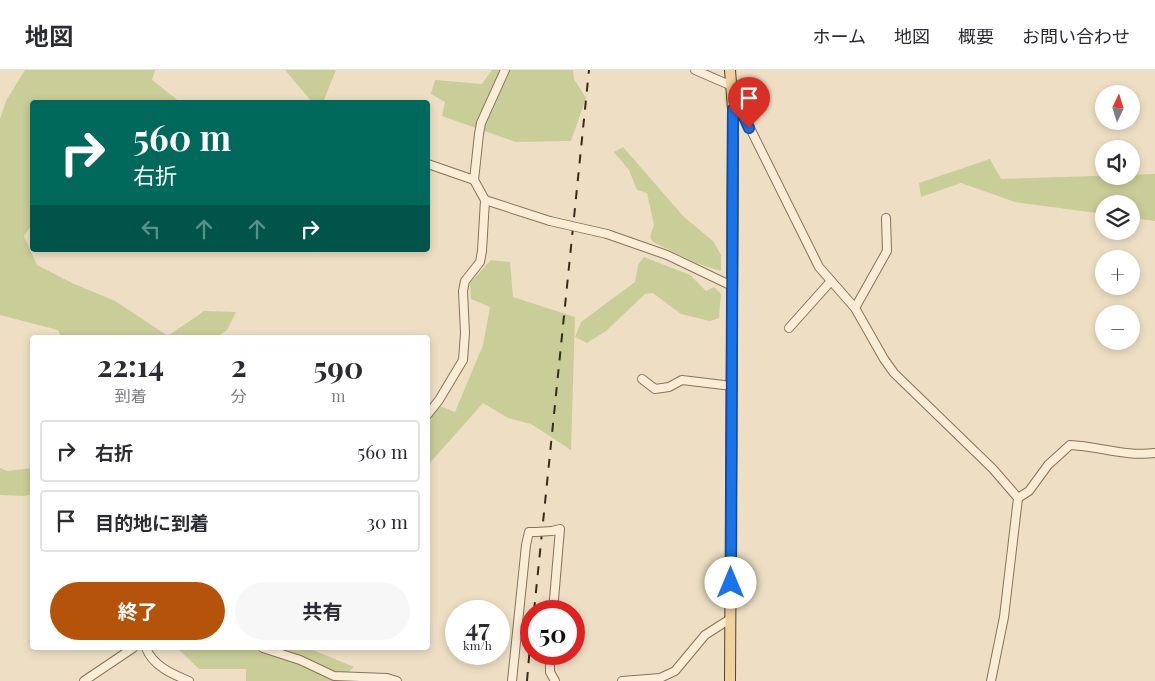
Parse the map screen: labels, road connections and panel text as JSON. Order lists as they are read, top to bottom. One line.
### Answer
{"north":"top","page":{"header":"地図","nav":["ホーム","地図","概要","お問い合わせ"],"map_buttons":["+","−"],"turn":["560 m","右折"],"eta":["22:14","到着","2","分","590","m"],"list":[{"name":"右折","value":"560 m"},{"name":"目的地に到着","value":"30 m"}],"buttons":["終了","共有"],"speed":"47 km/h","limit":"50"}}
